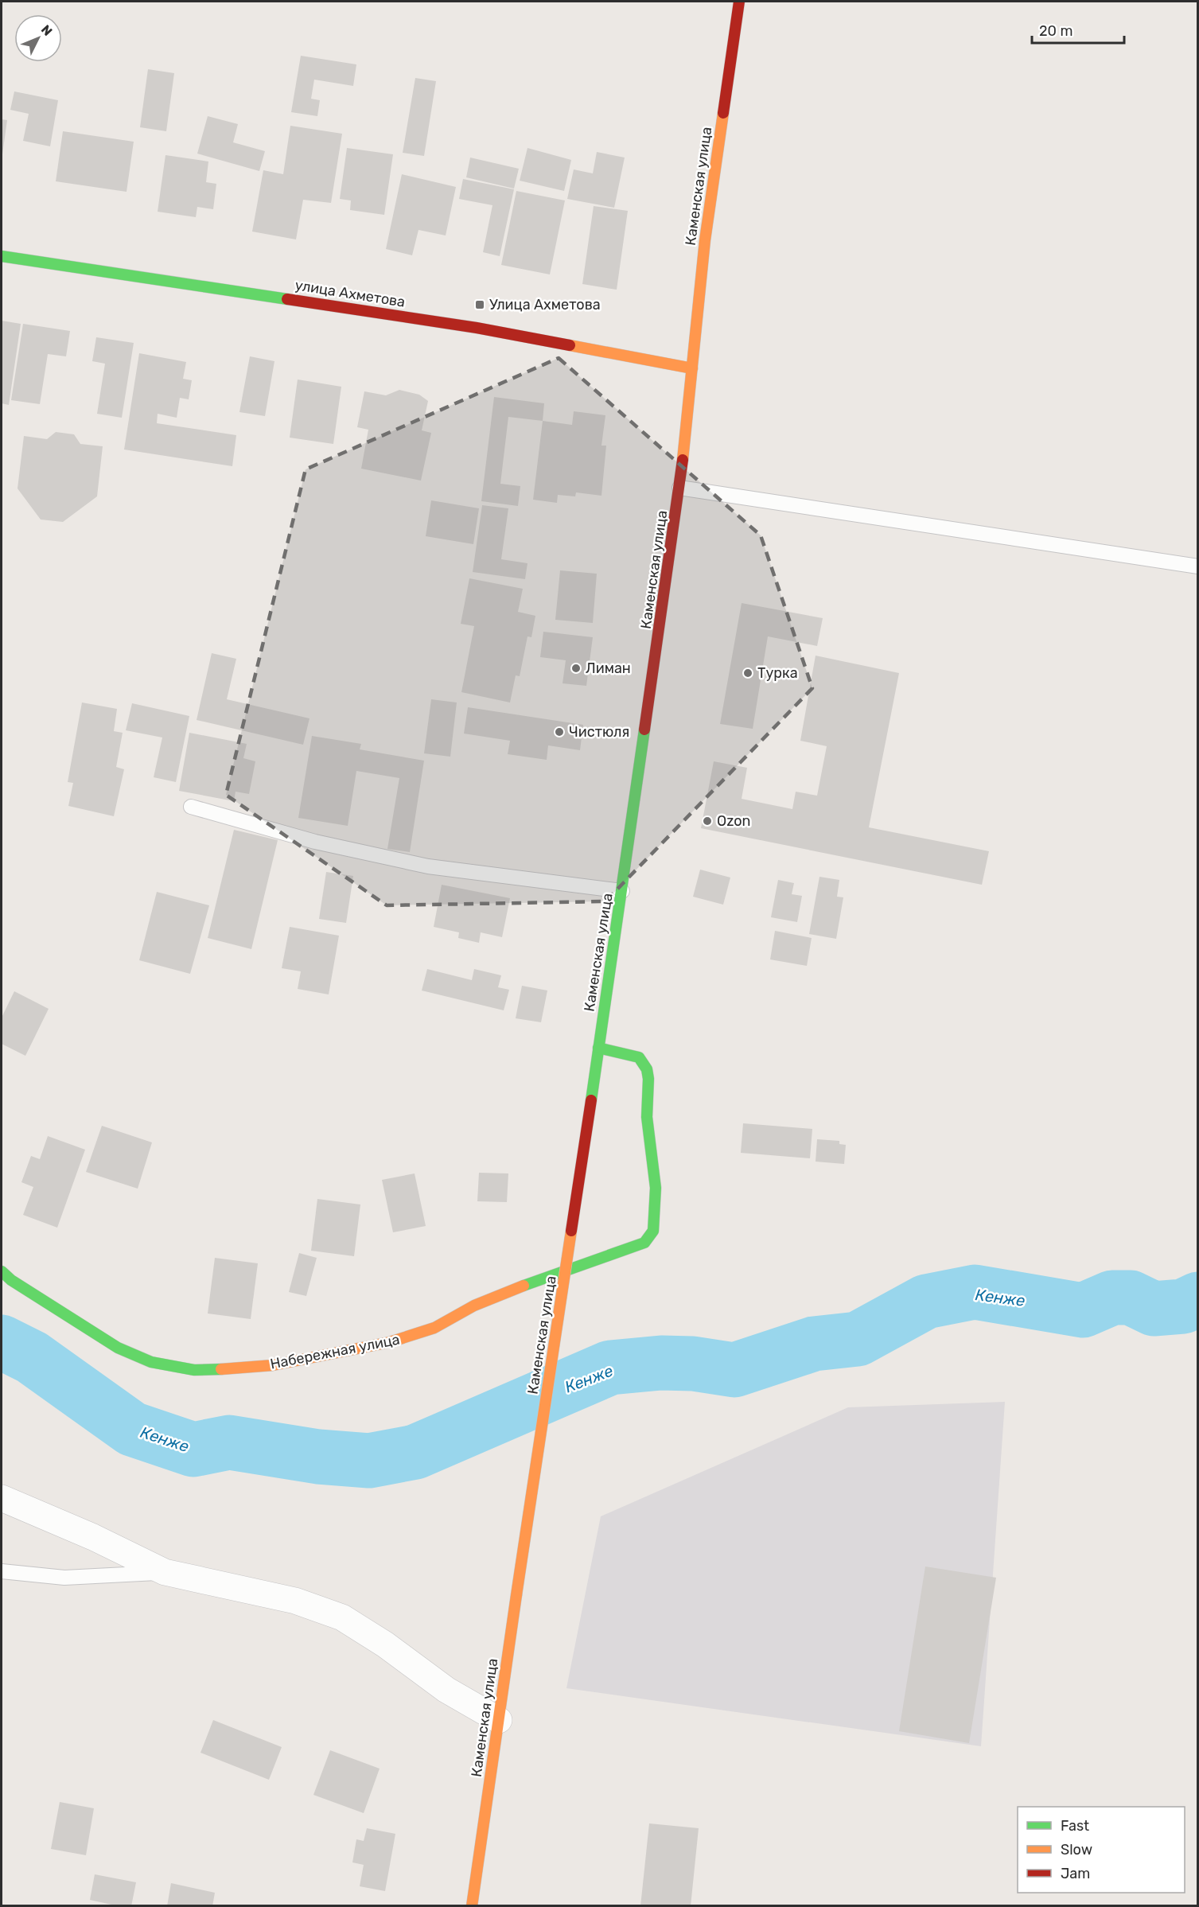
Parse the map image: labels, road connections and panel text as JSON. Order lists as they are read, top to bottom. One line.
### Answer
{"streets":{"street":["Каменская улица","улица Ахметова","Набережная улица"]},"crossings":[["Каменская улица","улица Ахметова"],["Каменская улица","Набережная улица"]],"water":["Кенже"],"places":{"transit":["Улица Ахметова"],"other":["Лиман","Турка","Чистюля","Ozon"]},"legend":["Fast","Slow","Jam"],"scale_bar":"20 m","north":"top right"}
